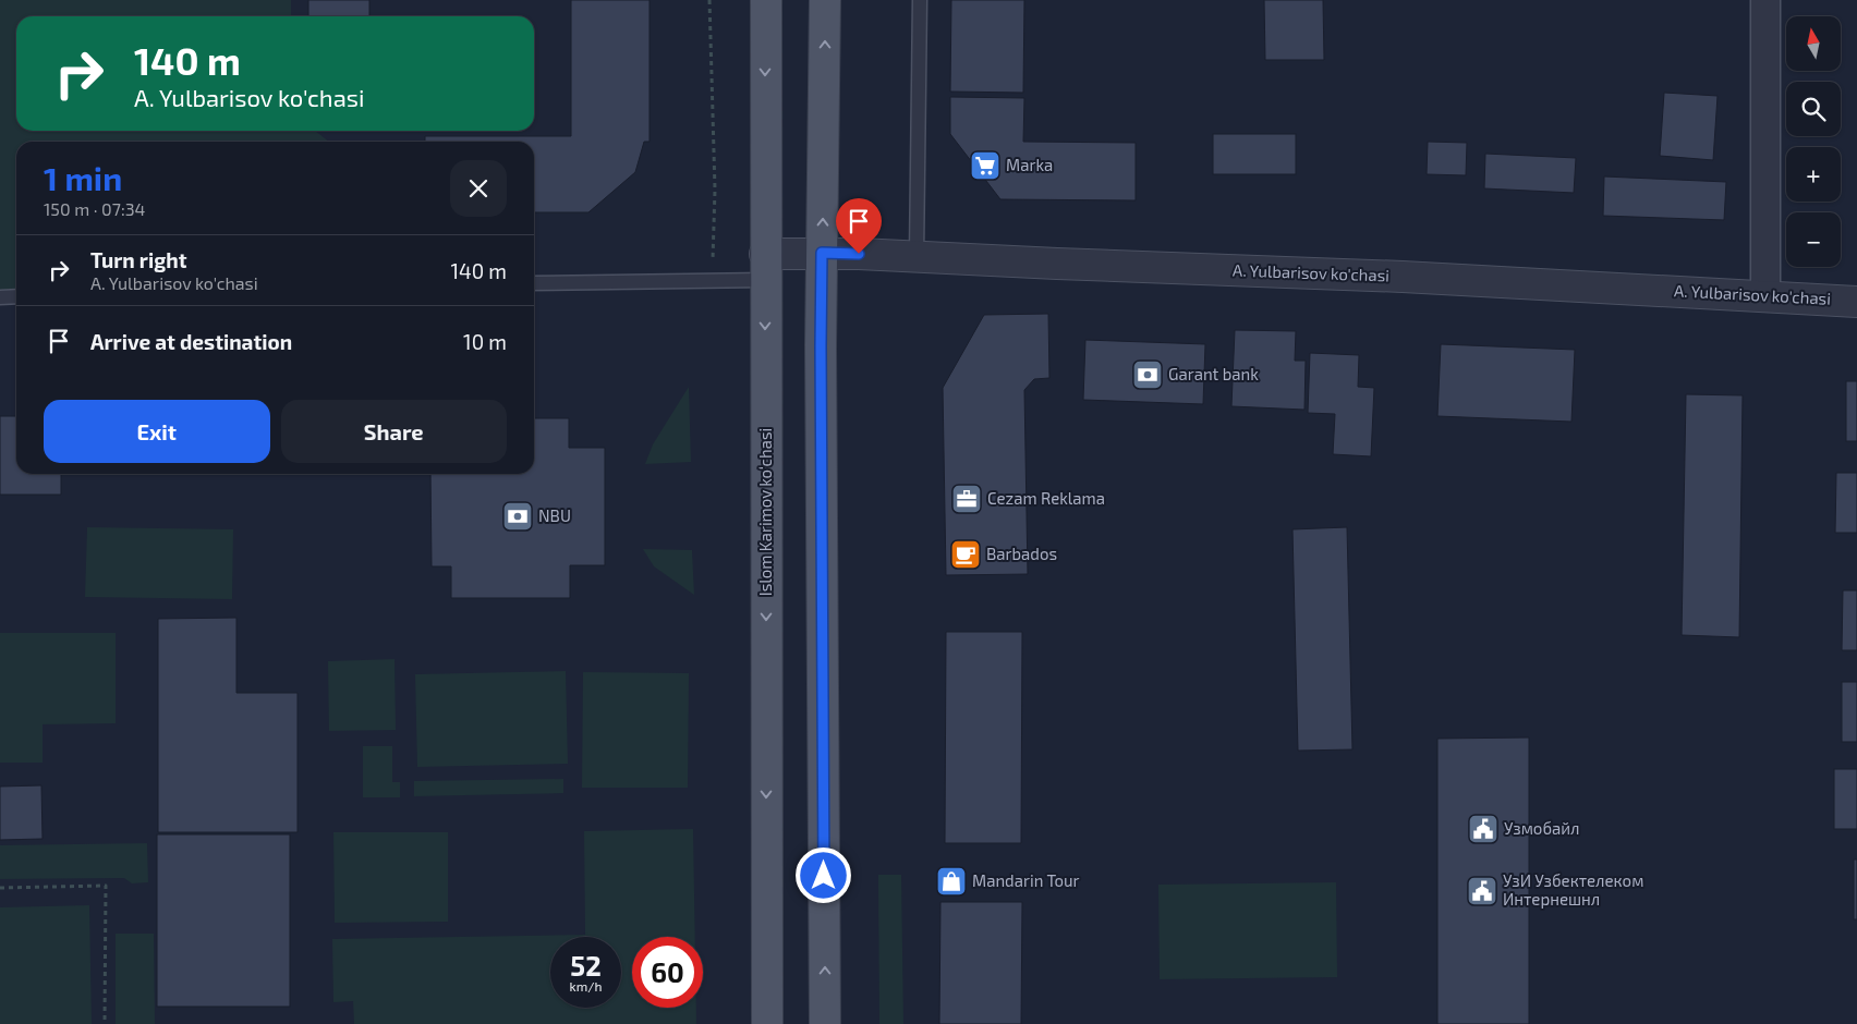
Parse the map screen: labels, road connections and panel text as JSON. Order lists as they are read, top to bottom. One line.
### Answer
{"streets":{"main road":["Islom Karimov ko‘chasi"],"street":["A. Yulbarisov ko'chasi"]},"crossings":[["A. Yulbarisov ko'chasi","Islom Karimov ko‘chasi"]],"places":{"supermarket":["Marka"],"bank":["Garant bank","NBU"],"office":["Cezam Reklama"],"cafe":["Barbados"],"public building":["Узмобайл","УзИ Узбектелеком Интернешнл"],"shop":["Mandarin Tour"]},"north":"top","page":{"map_buttons":["+","−"],"turn":["140 m","A. Yulbarisov ko'chasi"],"heading":["1 min","150 m · 07:34"],"list":[{"name":"Turn right","note":"A. Yulbarisov ko'chasi","value":"140 m"},{"name":"Arrive at destination","value":"10 m"}],"buttons":["Exit","Share"],"speed":"52 km/h","limit":"60"}}
